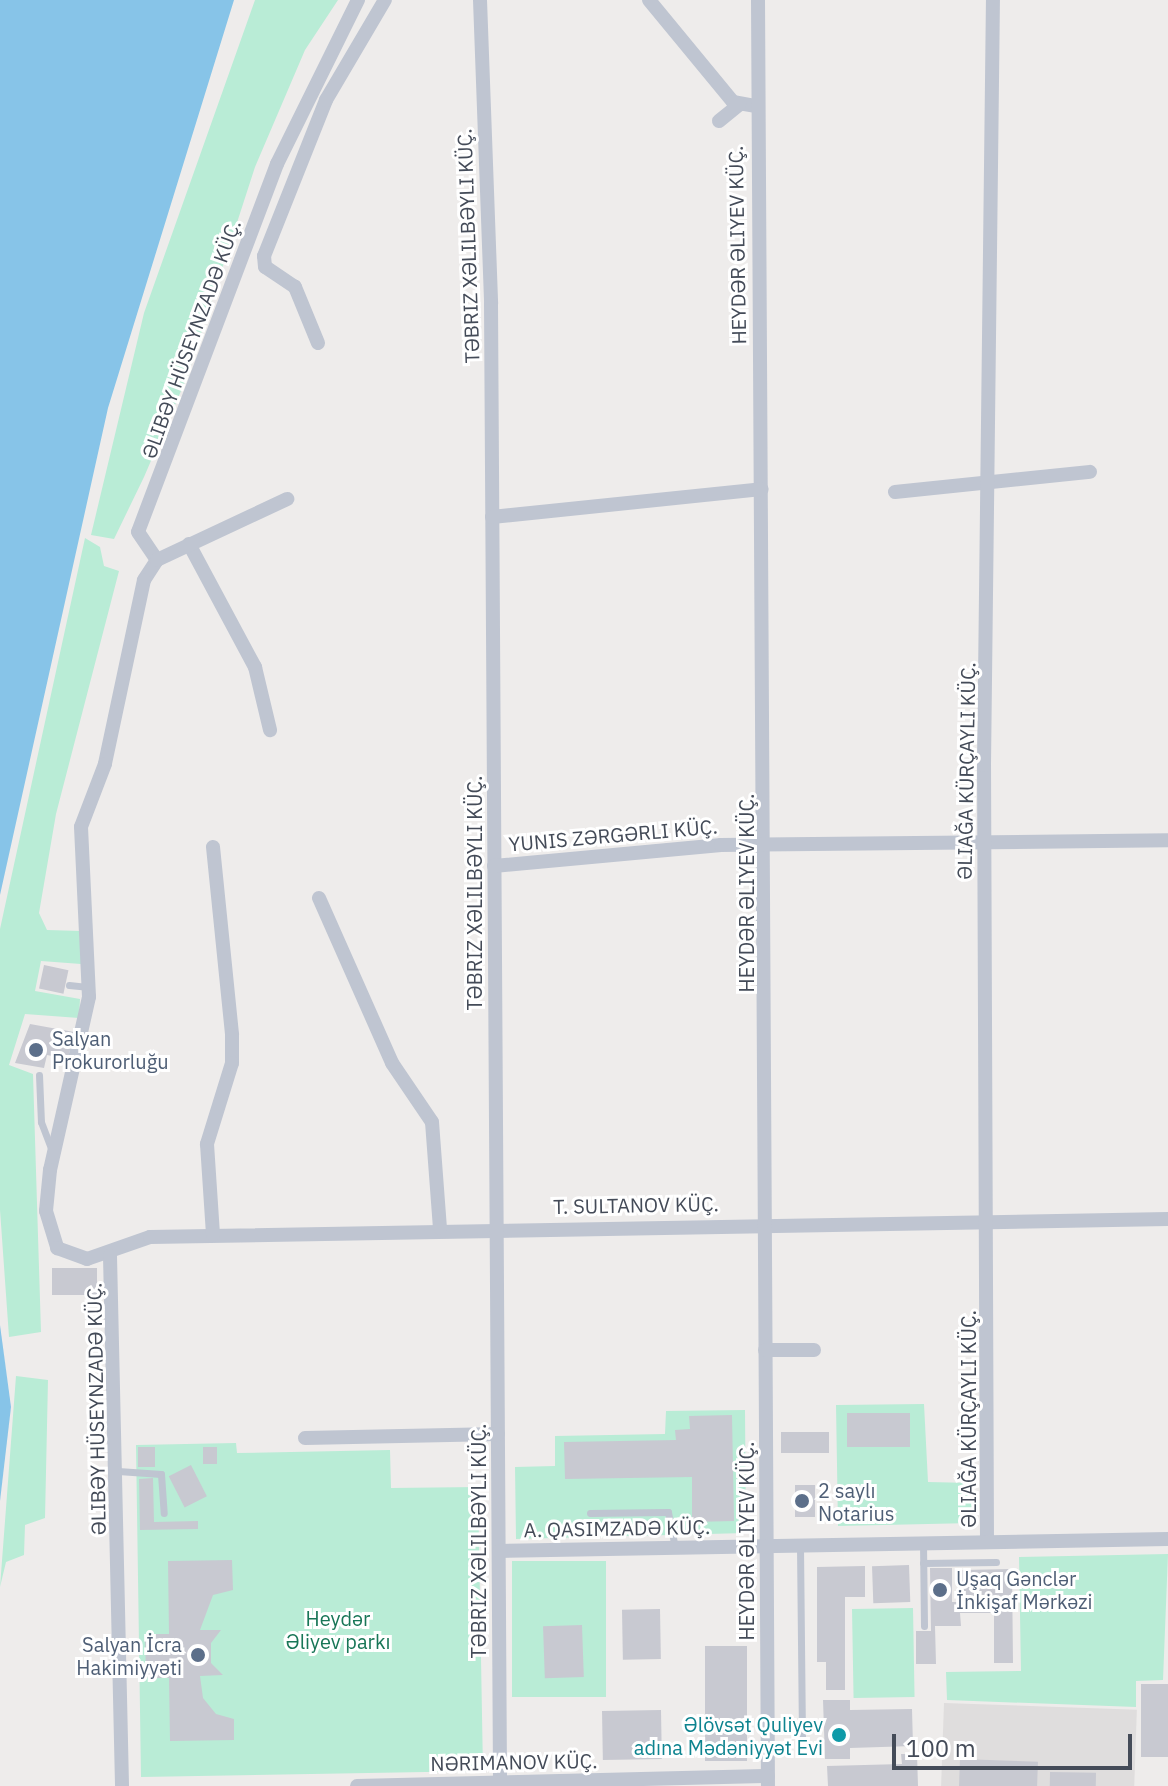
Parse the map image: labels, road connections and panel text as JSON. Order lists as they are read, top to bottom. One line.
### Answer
{"streets":{"street":["HEYDƏR ƏLIYEV KÜÇ.","TƏBRIZ XƏLILBƏYLI KÜÇ.","ƏLIBƏY HÜSEYNZADƏ KÜÇ.","YUNIS ZƏRGƏRLI KÜÇ.","T. SULTANOV KÜÇ.","NƏRIMANOV KÜÇ."]},"crossings":[["HEYDƏR ƏLIYEV KÜÇ.","YUNIS ZƏRGƏRLI KÜÇ."],["HEYDƏR ƏLIYEV KÜÇ.","T. SULTANOV KÜÇ."],["HEYDƏR ƏLIYEV KÜÇ.","NƏRIMANOV KÜÇ."],["TƏBRIZ XƏLILBƏYLI KÜÇ.","YUNIS ZƏRGƏRLI KÜÇ."],["TƏBRIZ XƏLILBƏYLI KÜÇ.","T. SULTANOV KÜÇ."],["TƏBRIZ XƏLILBƏYLI KÜÇ.","NƏRIMANOV KÜÇ."],["ƏLIBƏY HÜSEYNZADƏ KÜÇ.","T. SULTANOV KÜÇ."]],"parks":["Heydər Əliyev parkı"],"places":["Salyan Prokurorluğu","2 saylı Notarius","Uşaq Gənclər İnkişaf Mərkəzi","Salyan İcra Hakimiyyəti","Əlövsət Quliyev adına Mədəniyyət Evi"],"scale_bar":"100 m"}
